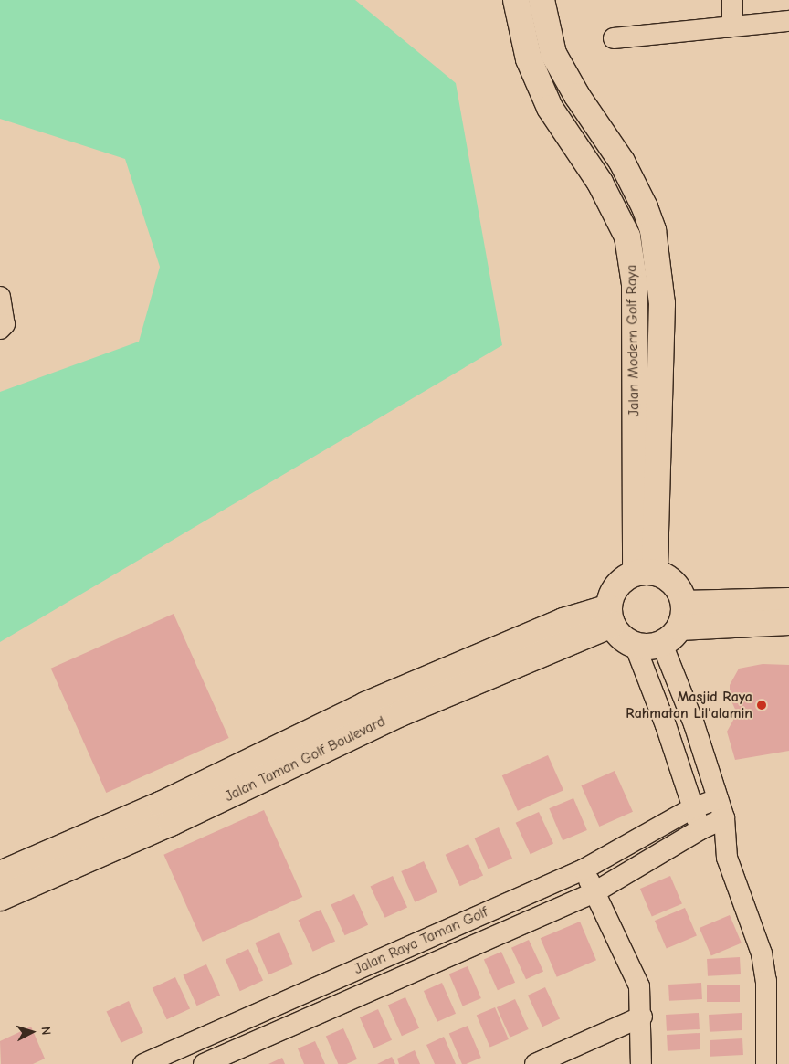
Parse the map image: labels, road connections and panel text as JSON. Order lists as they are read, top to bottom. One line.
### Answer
{"streets":{"street":["Jalan Modern Golf Raya","Jalan Taman Golf Boulevard","Jalan Raya Taman Golf"]},"crossings":[["Jalan Modern Golf Raya","Jalan Taman Golf Boulevard"]],"places":["Masjid Raya Rahmatan Lil'alamin"],"north":"right"}
